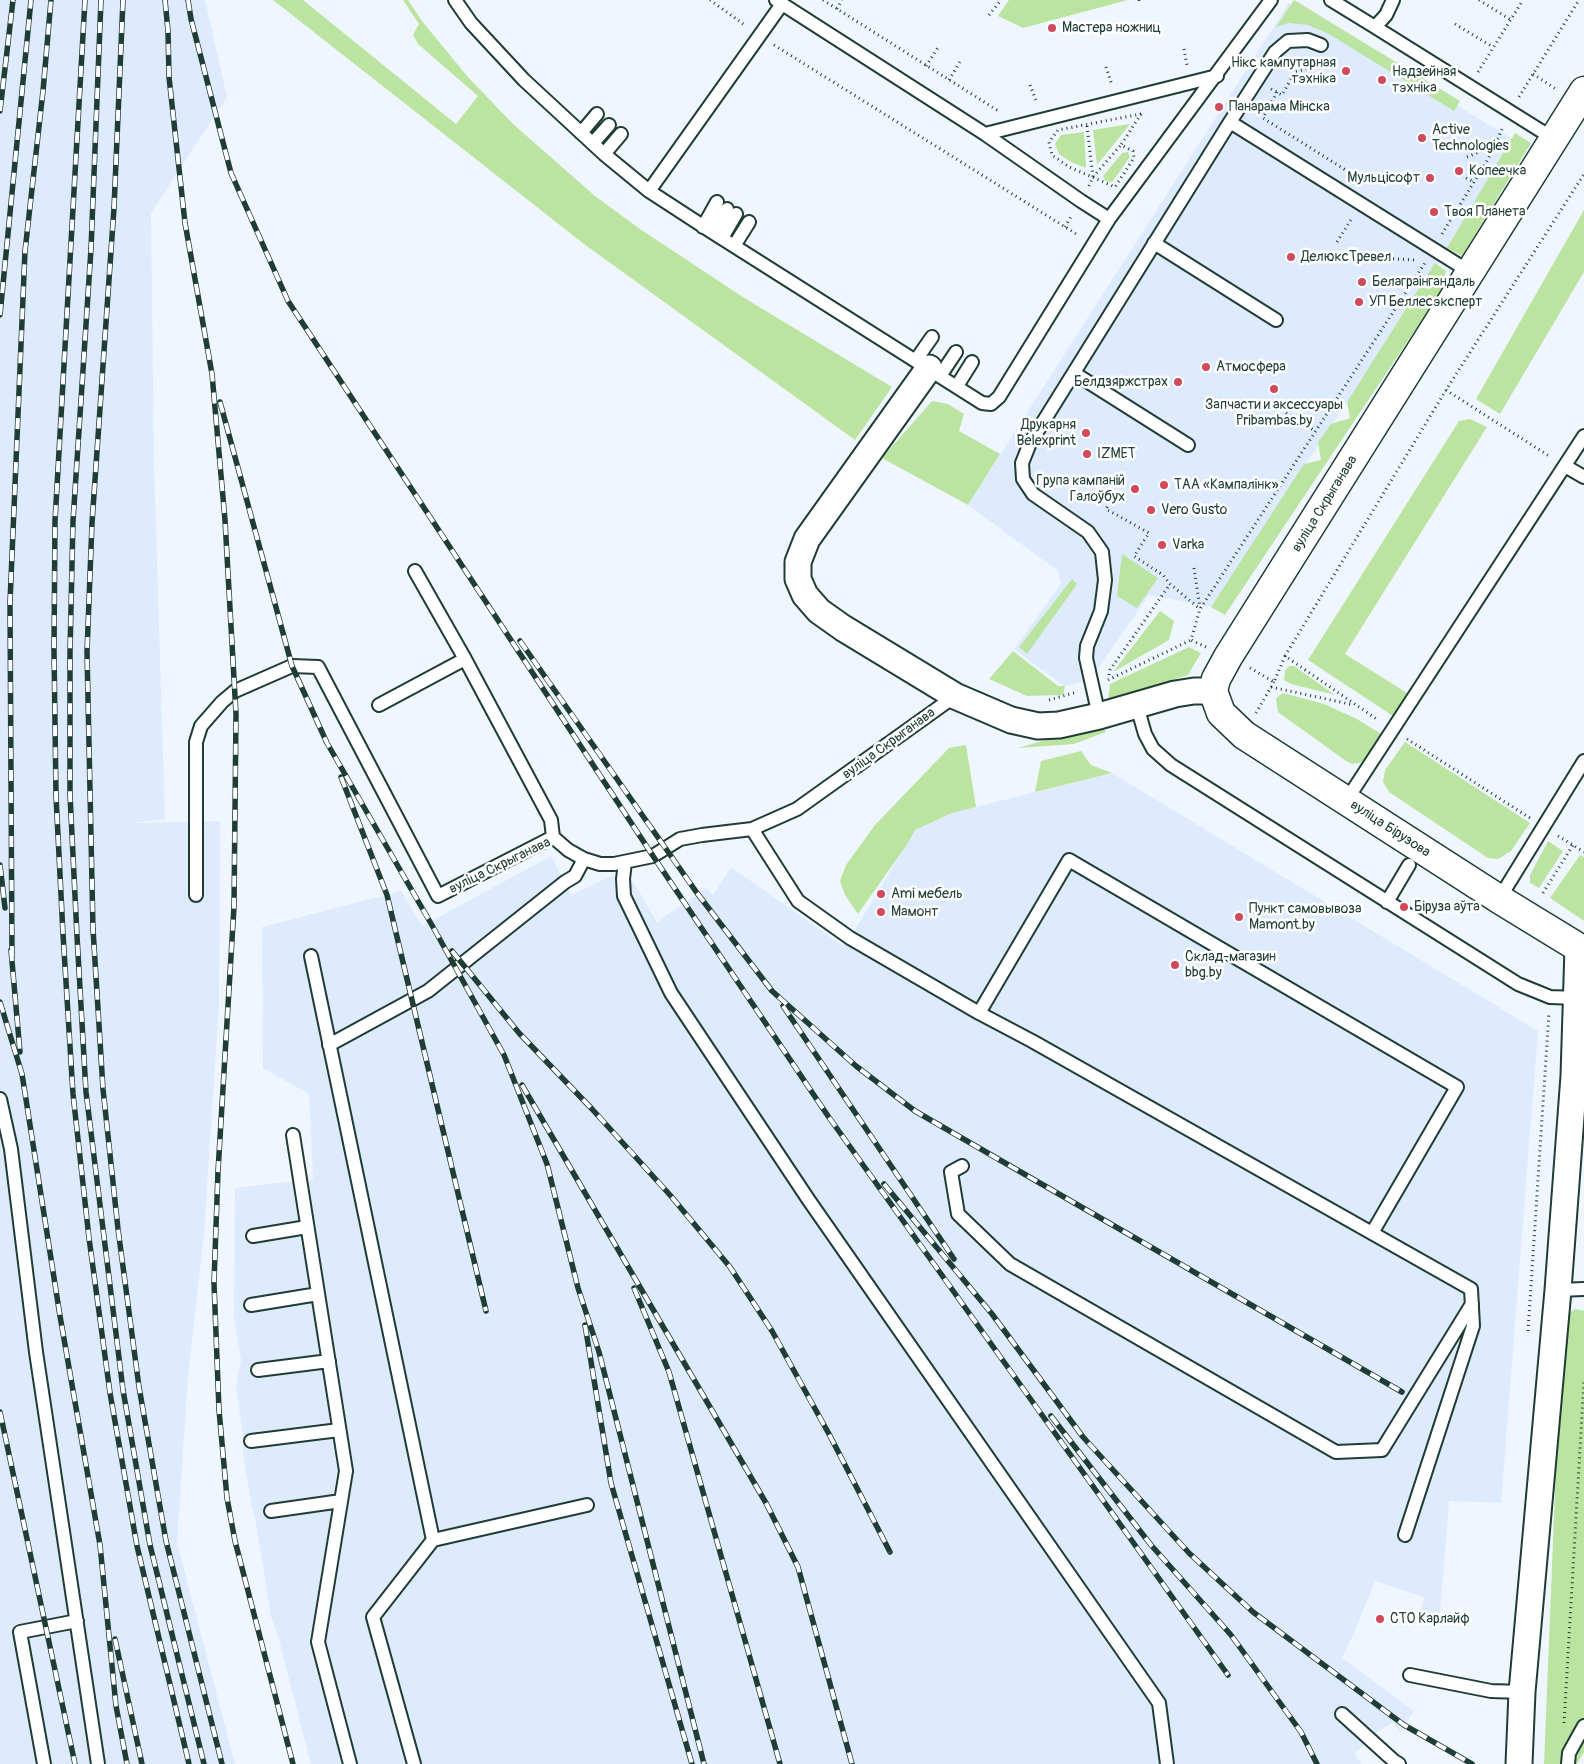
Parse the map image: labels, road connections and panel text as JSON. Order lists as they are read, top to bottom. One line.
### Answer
{"streets":{"street":["вуліца Скрыганава","вуліца Бірузова"]},"crossings":[["вуліца Скрыганава","вуліца Бірузова"]],"places":["Мастера ножниц","Нікс кампутарная тэхніка","Надзейная тэхніка","Панарама Мінска","Active Technologies","Копеечка","Мульцісофт","Твоя Планета","ДелюксТревел","Белаграінгандаль","УП Беллесэксперт","Атмосфера","Белдзяржстрах","Запчасти и аксессуары Pribambas.by","Друкарня Belexprint","IZMET","ТАА «Кампалінк»","Група кампаній Галоўбух","Vero Gusto","Varka","Ami мебель","Біруза аўта","Мамонт","Пункт самовывоза Mamont.by","Склад-магазин bbg.by","СТО Карлайф"]}
